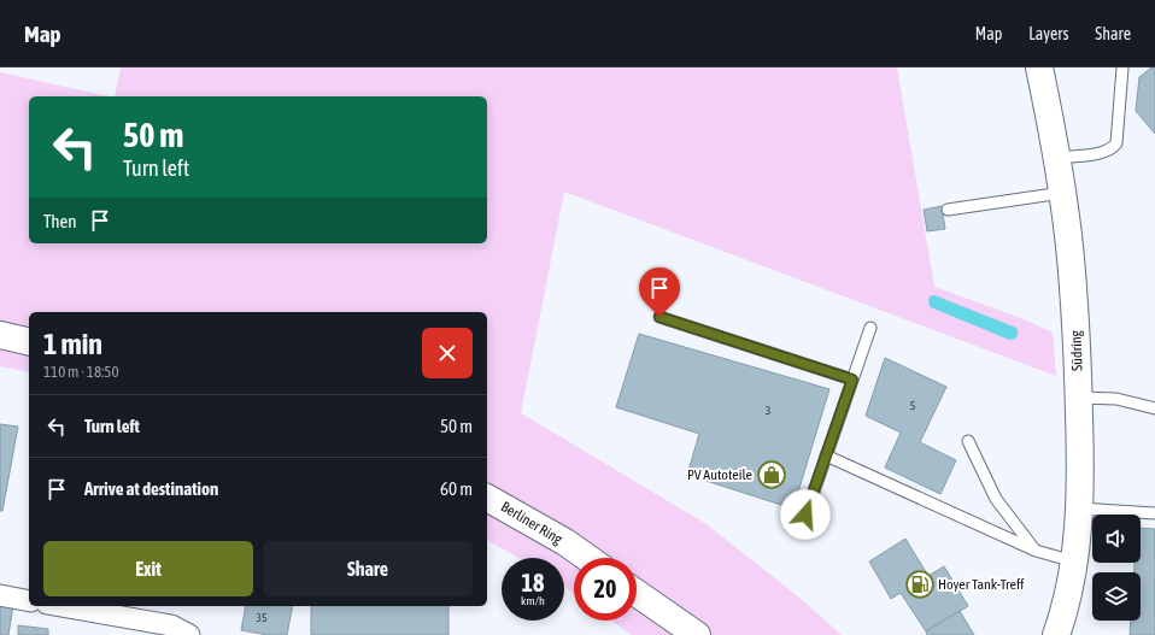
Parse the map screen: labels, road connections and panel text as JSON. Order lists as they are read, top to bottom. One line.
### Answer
{"streets":{"main road":["Südring","Berliner Ring"]},"places":{"shop":["PV Autoteile"],"fuel station":["Hoyer Tank-Treff"]},"house_numbers":["5","3","35"],"page":{"header":"Map","nav":["Map","Layers","Share"],"turn":["50 m","Turn left"],"then":"Then","heading":["1 min","110 m · 18:50"],"list":[{"name":"Turn left","value":"50 m"},{"name":"Arrive at destination","value":"60 m"}],"buttons":["Exit","Share"],"speed":"18 km/h","limit":"20"}}
